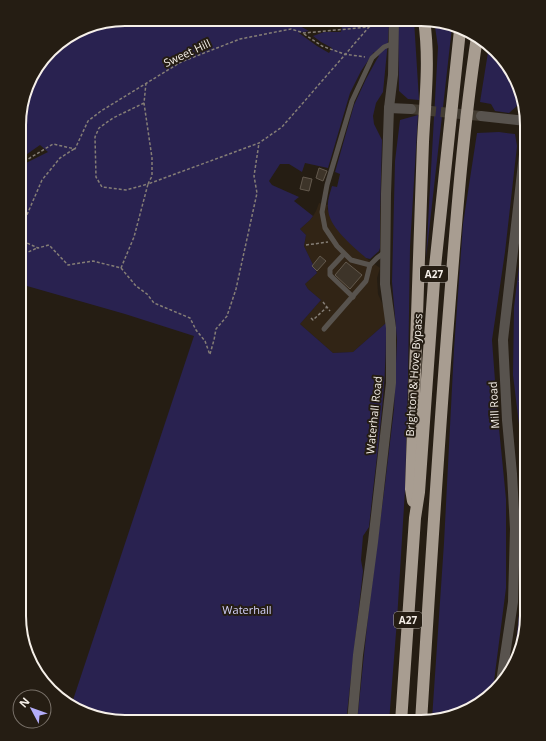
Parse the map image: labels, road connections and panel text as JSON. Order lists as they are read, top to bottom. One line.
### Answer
{"streets":{"highway":["A27","Brighton & Hove Bypass"],"street":["Mill Road","Waterhall Road"],"path":["Sweet Hill"]},"parks":["Waterhall"],"north":"top left"}
